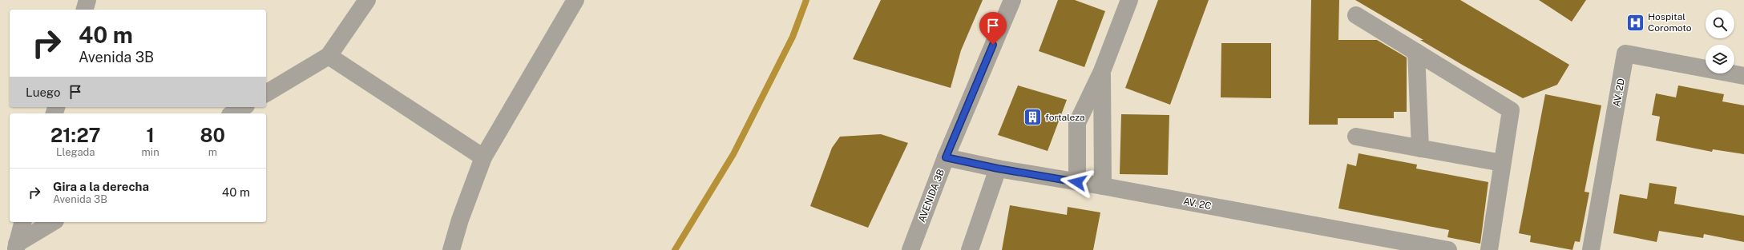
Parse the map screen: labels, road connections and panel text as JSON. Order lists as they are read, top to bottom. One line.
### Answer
{"streets":{"street":["AV. 2D","AVENIDA 3B","AV. 2C"]},"crossings":[["AVENIDA 3B","AV. 2C"]],"places":{"hospital":["Hospital Coromoto"],"building":["fortaleza"]},"page":{"turn":["40 m","Avenida 3B"],"then":"Luego","eta":["21:27","Llegada","1","min","80","m"],"list":[{"name":"Gira a la derecha","note":"Avenida 3B","value":"40 m"}]}}
